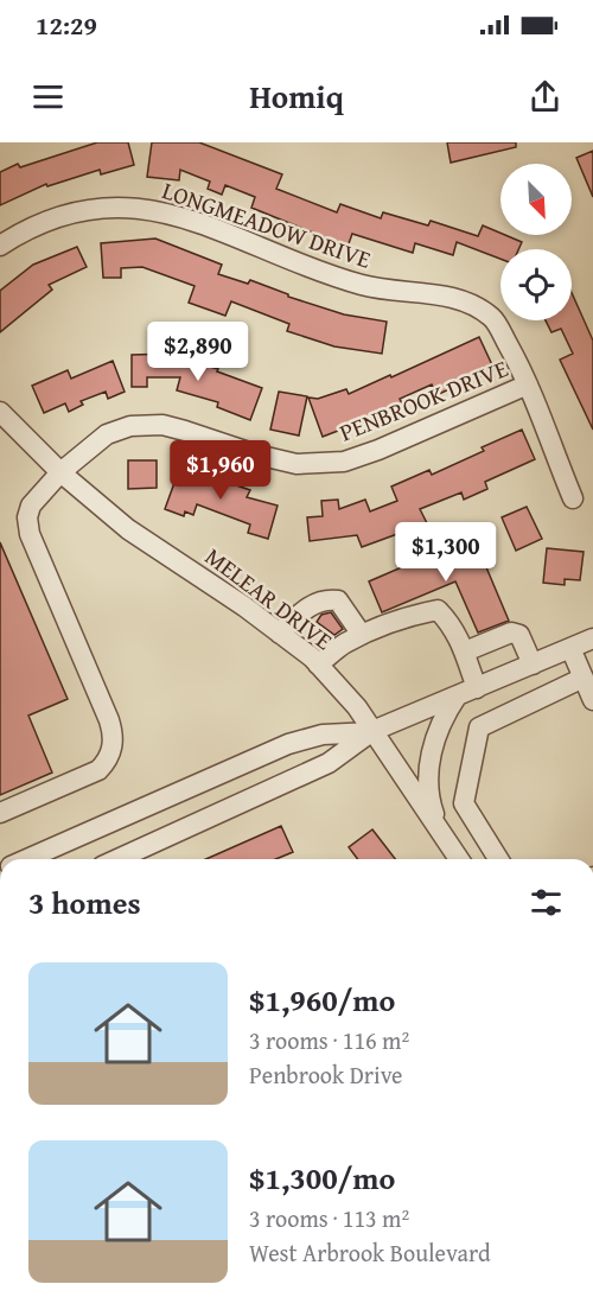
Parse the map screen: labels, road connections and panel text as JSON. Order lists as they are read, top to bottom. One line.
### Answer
{"streets":{"street":["LONGMEADOW DRIVE","PENBROOK DRIVE","MELEAR DRIVE"]},"crossings":[["LONGMEADOW DRIVE","PENBROOK DRIVE"],["PENBROOK DRIVE","MELEAR DRIVE"]],"north":"bottom right","page":{"status":"12:29","header":"Homiq","price":["$2,890","$1,960","$1,300"],"heading":"3 homes","list":[{"name":"$1,960/mo","note":"3 rooms · 116 m² · Penbrook Drive"},{"name":"$1,300/mo","note":"3 rooms · 113 m² · West Arbrook Boulevard"}]}}
